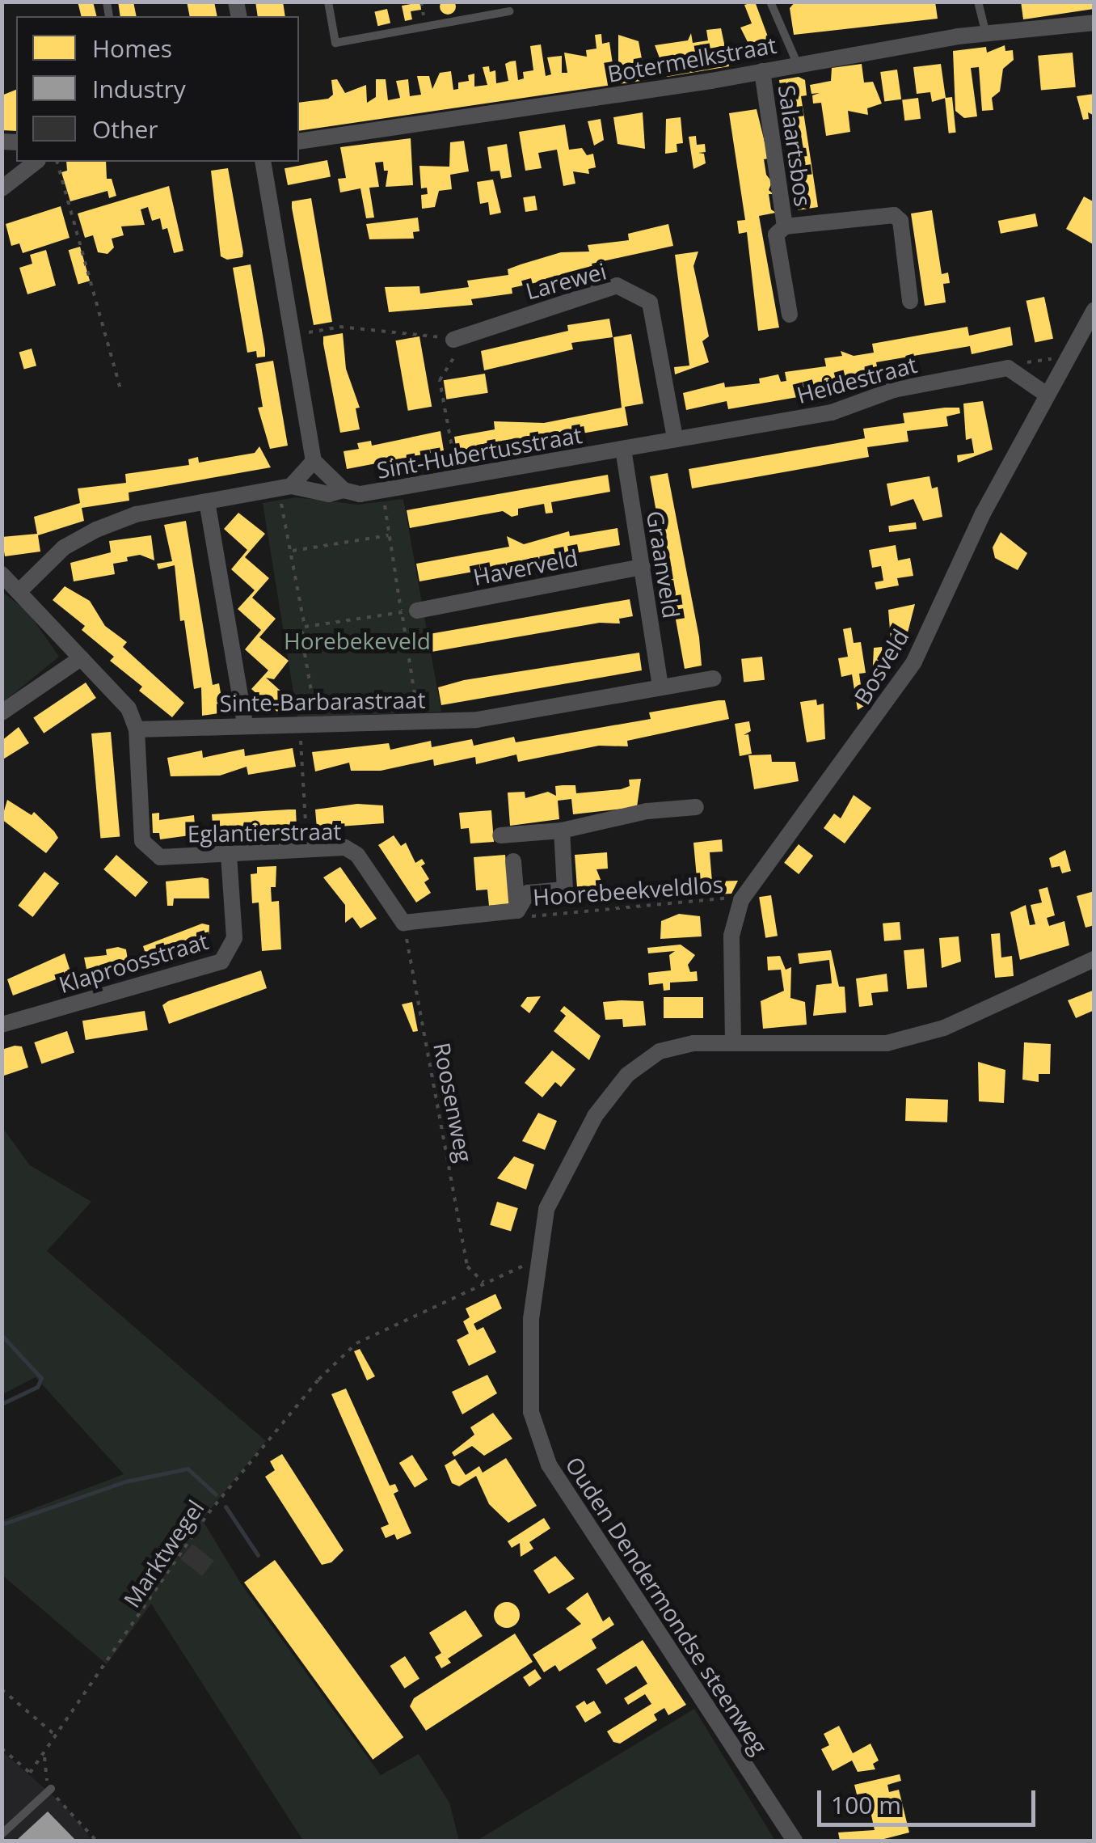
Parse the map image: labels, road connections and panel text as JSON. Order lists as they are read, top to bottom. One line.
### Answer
{"streets":{"street":["Botermelkstraat","Salaartsbos","Larewei","Heidestraat","Sint-Hubertusstraat","Graanveld","Haverveld","Bosveld","Sinte-Barbarastraat","Eglantierstraat","Klaproosstraat","Ouden Dendermondse steenweg"],"path":["Hoorebeekveldlos","Roosenweg","Marktwegel"]},"crossings":[["Botermelkstraat","Salaartsbos"],["Larewei","Heidestraat"],["Heidestraat","Sint-Hubertusstraat"],["Heidestraat","Graanveld"],["Sint-Hubertusstraat","Graanveld"],["Graanveld","Haverveld"],["Graanveld","Sinte-Barbarastraat"],["Bosveld","Hoorebeekveldlos"],["Bosveld","Ouden Dendermondse steenweg"],["Sinte-Barbarastraat","Eglantierstraat"],["Eglantierstraat","Klaproosstraat"],["Eglantierstraat","Roosenweg"],["Roosenweg","Marktwegel"],["Marktwegel","Ouden Dendermondse steenweg"]],"parks":["Horebekeveld"],"legend":["Homes","Industry","Other"],"scale_bar":"100 m"}
